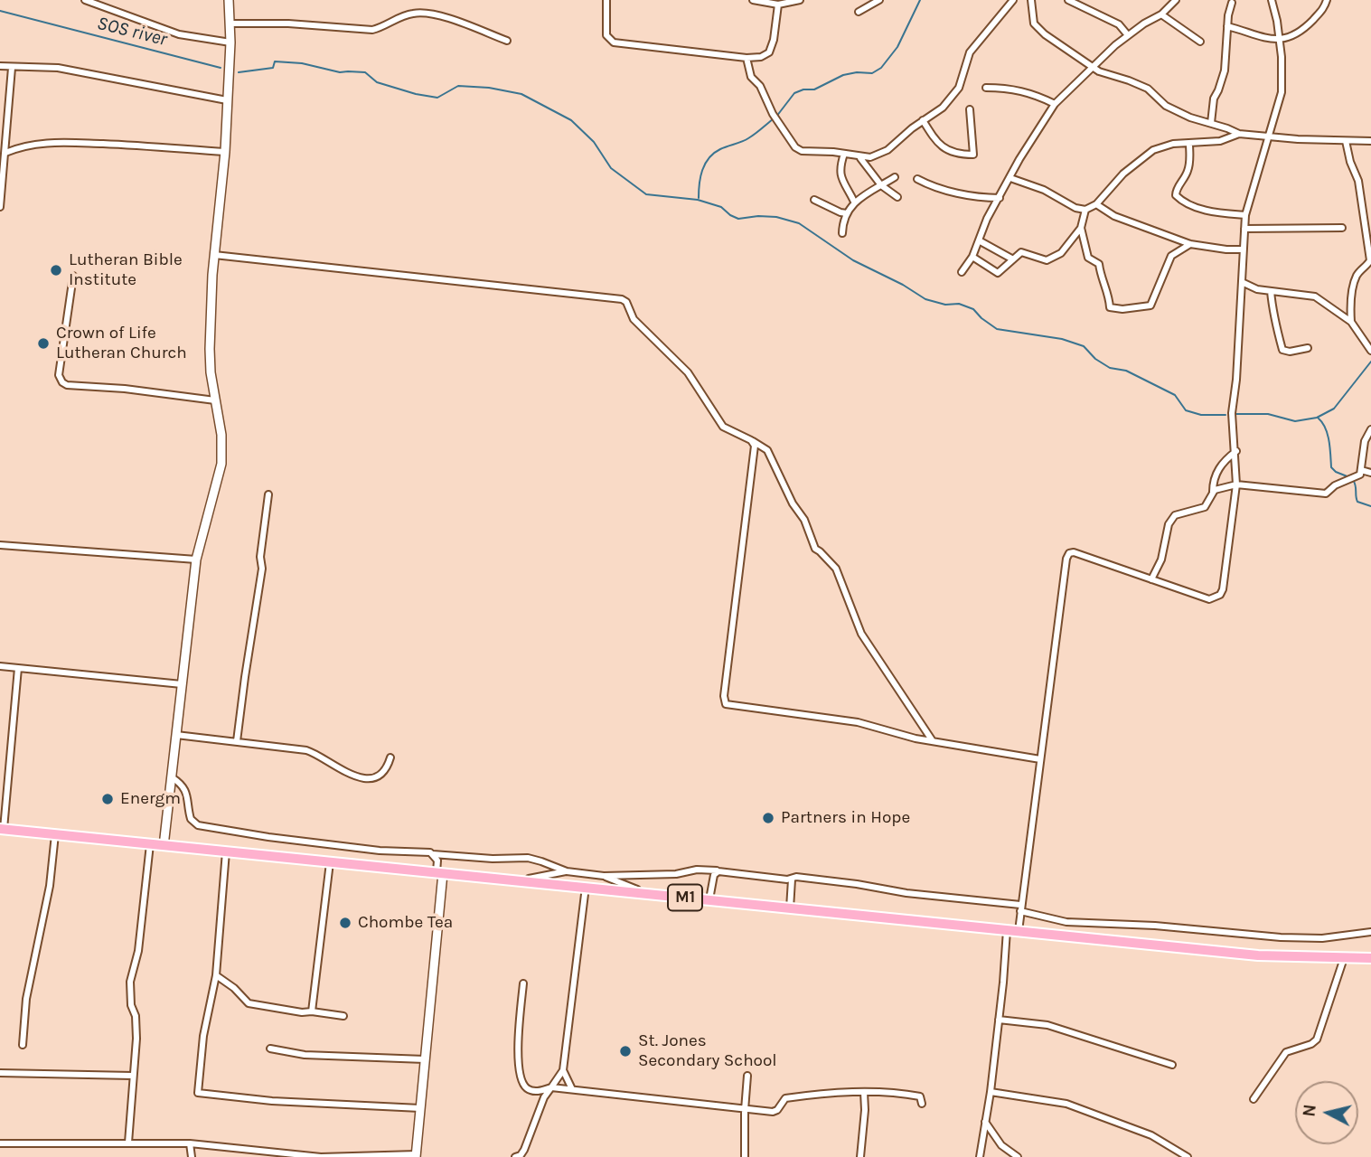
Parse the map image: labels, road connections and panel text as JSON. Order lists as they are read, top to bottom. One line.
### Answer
{"streets":{"highway":["M1"]},"water":["SOS river"],"places":["Lutheran Bible Institute","Crown of Life Lutheran Church","Energm","Partners in Hope","Chombe Tea","St. Jones Secondary School"],"north":"left"}
